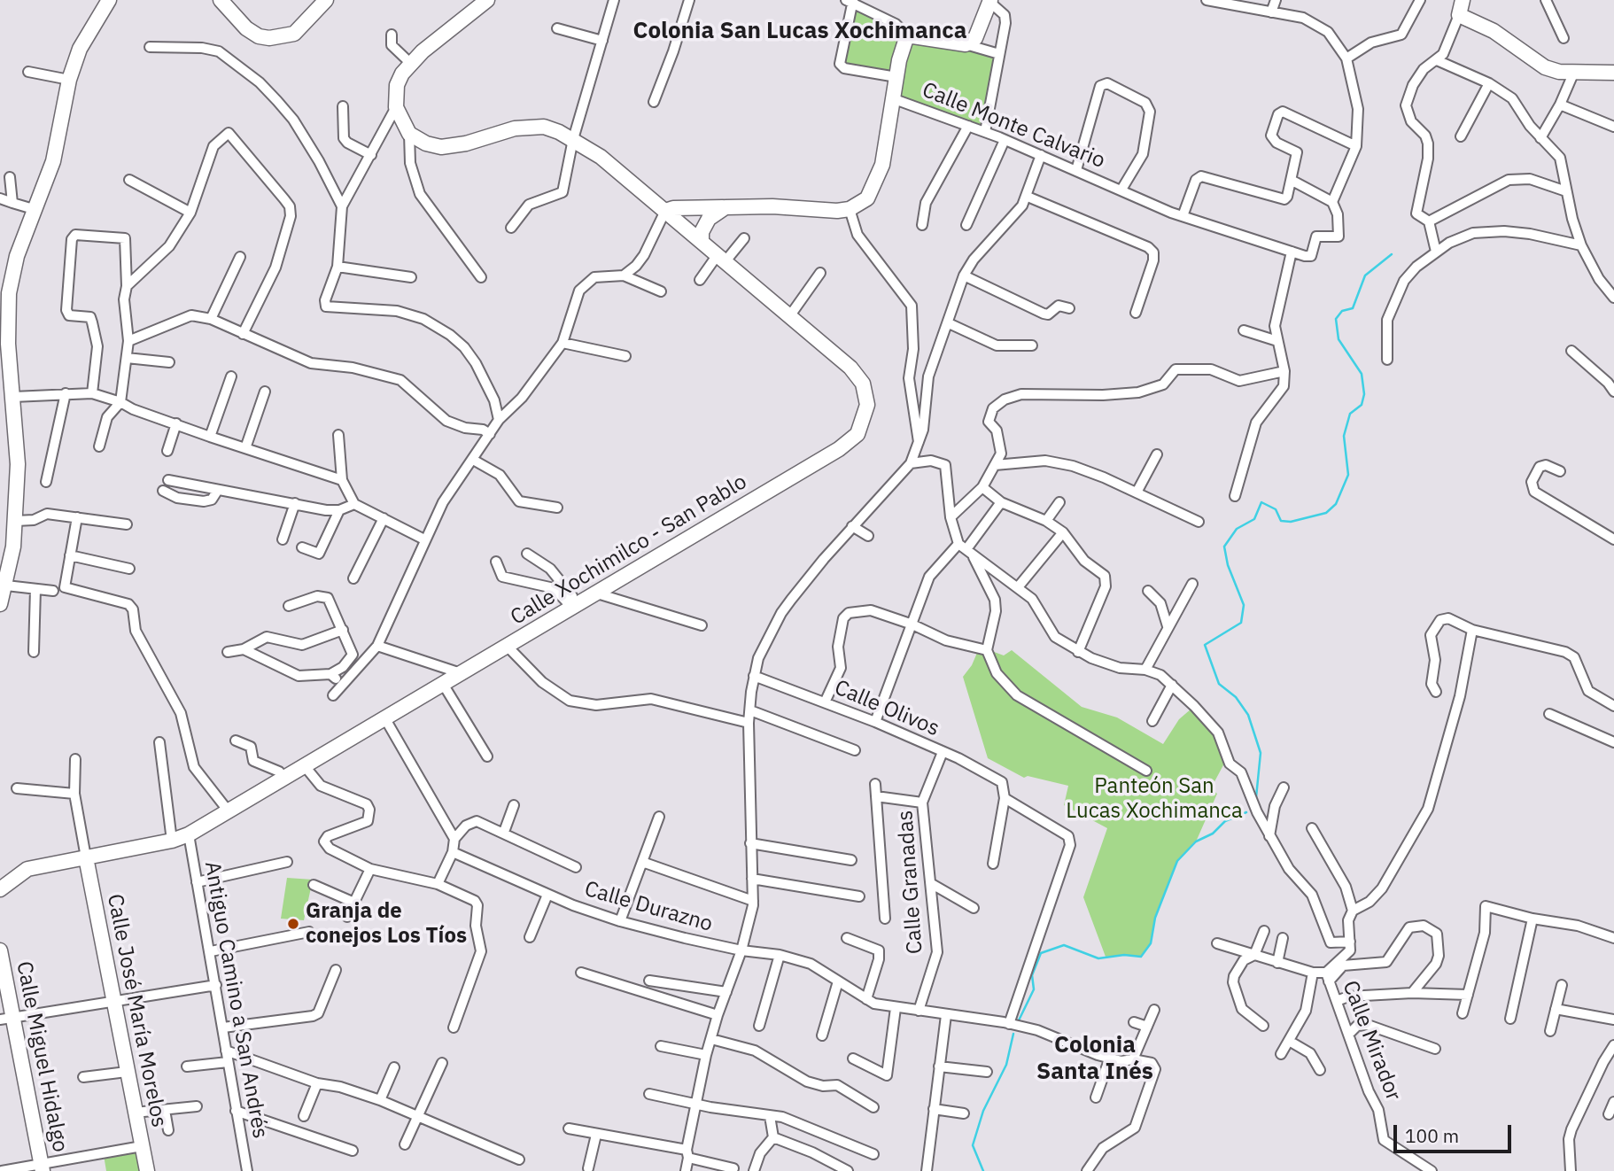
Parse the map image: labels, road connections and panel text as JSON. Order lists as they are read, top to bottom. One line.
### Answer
{"streets":{"main road":["Calle Xochimilco - San Pablo","Calle José María Morelos","Calle Miguel Hidalgo"],"street":["Calle Monte Calvario","Calle Olivos","Calle Granadas","Calle Durazno","Antiguo Camino a San Andrés","Calle Mirador"]},"crossings":[["Calle Xochimilco - San Pablo","Antiguo Camino a San Andrés"],["Calle Xochimilco - San Pablo","Calle José María Morelos"],["Calle Olivos","Calle Granadas"],["Calle Granadas","Calle Durazno"]],"districts":["Colonia San Lucas Xochimanca","Colonia Santa Inés"],"parks":["Panteón San Lucas Xochimanca"],"places":["Granja de conejos Los Tíos"],"scale_bar":"100 m"}
